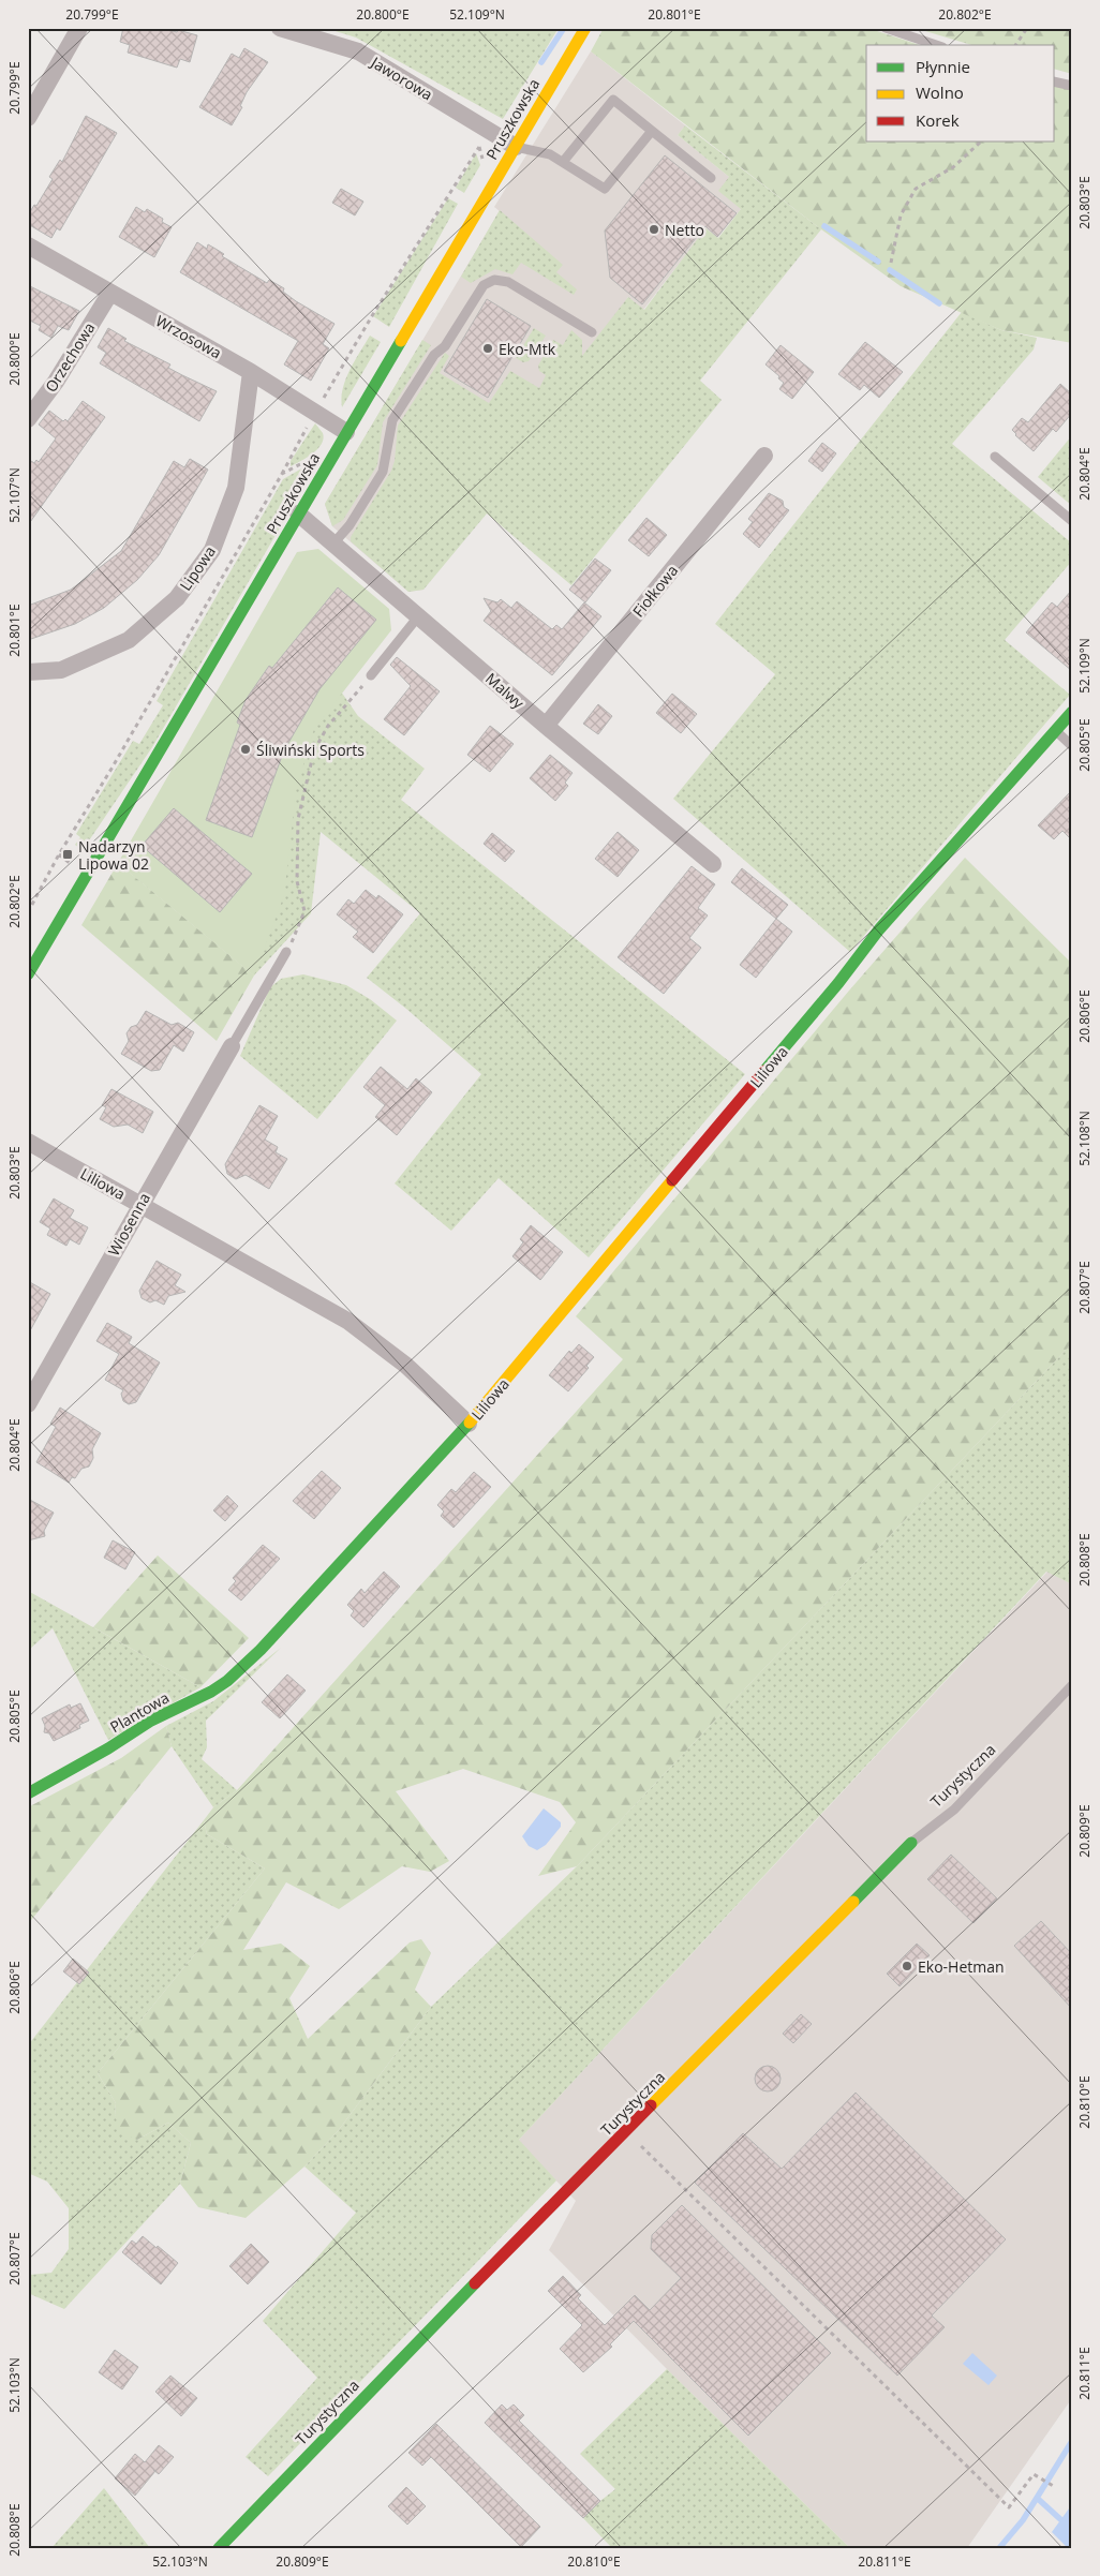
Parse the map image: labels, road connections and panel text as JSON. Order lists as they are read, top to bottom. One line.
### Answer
{"streets":{"street":["Jaworowa","Pruszkowska","Wrzosowa","Orzechowa","Lipowa","Fiołkowa","Malwy","Liliowa","Wiosenna","Plantowa","Turystyczna"]},"crossings":[["Jaworowa","Pruszkowska"],["Pruszkowska","Wrzosowa"],["Pruszkowska","Malwy"],["Wrzosowa","Orzechowa"],["Wrzosowa","Lipowa"],["Fiołkowa","Malwy"],["Liliowa","Wiosenna"],["Liliowa","Plantowa"]],"places":{"other":["Netto","Eko-Mtk","Śliwiński Sports","Eko-Hetman"],"transit":["Nadarzyn Lipowa 02"]},"legend":["Płynnie","Wolno","Korek"],"coordinates":["20.799°E","20.800°E","52.109°N","20.801°E","20.802°E","20.803°E","20.804°E","52.107°N","20.805°E","20.806°E","52.108°N","20.807°E","20.808°E","20.809°E","20.810°E","20.811°E","52.103°N"]}
